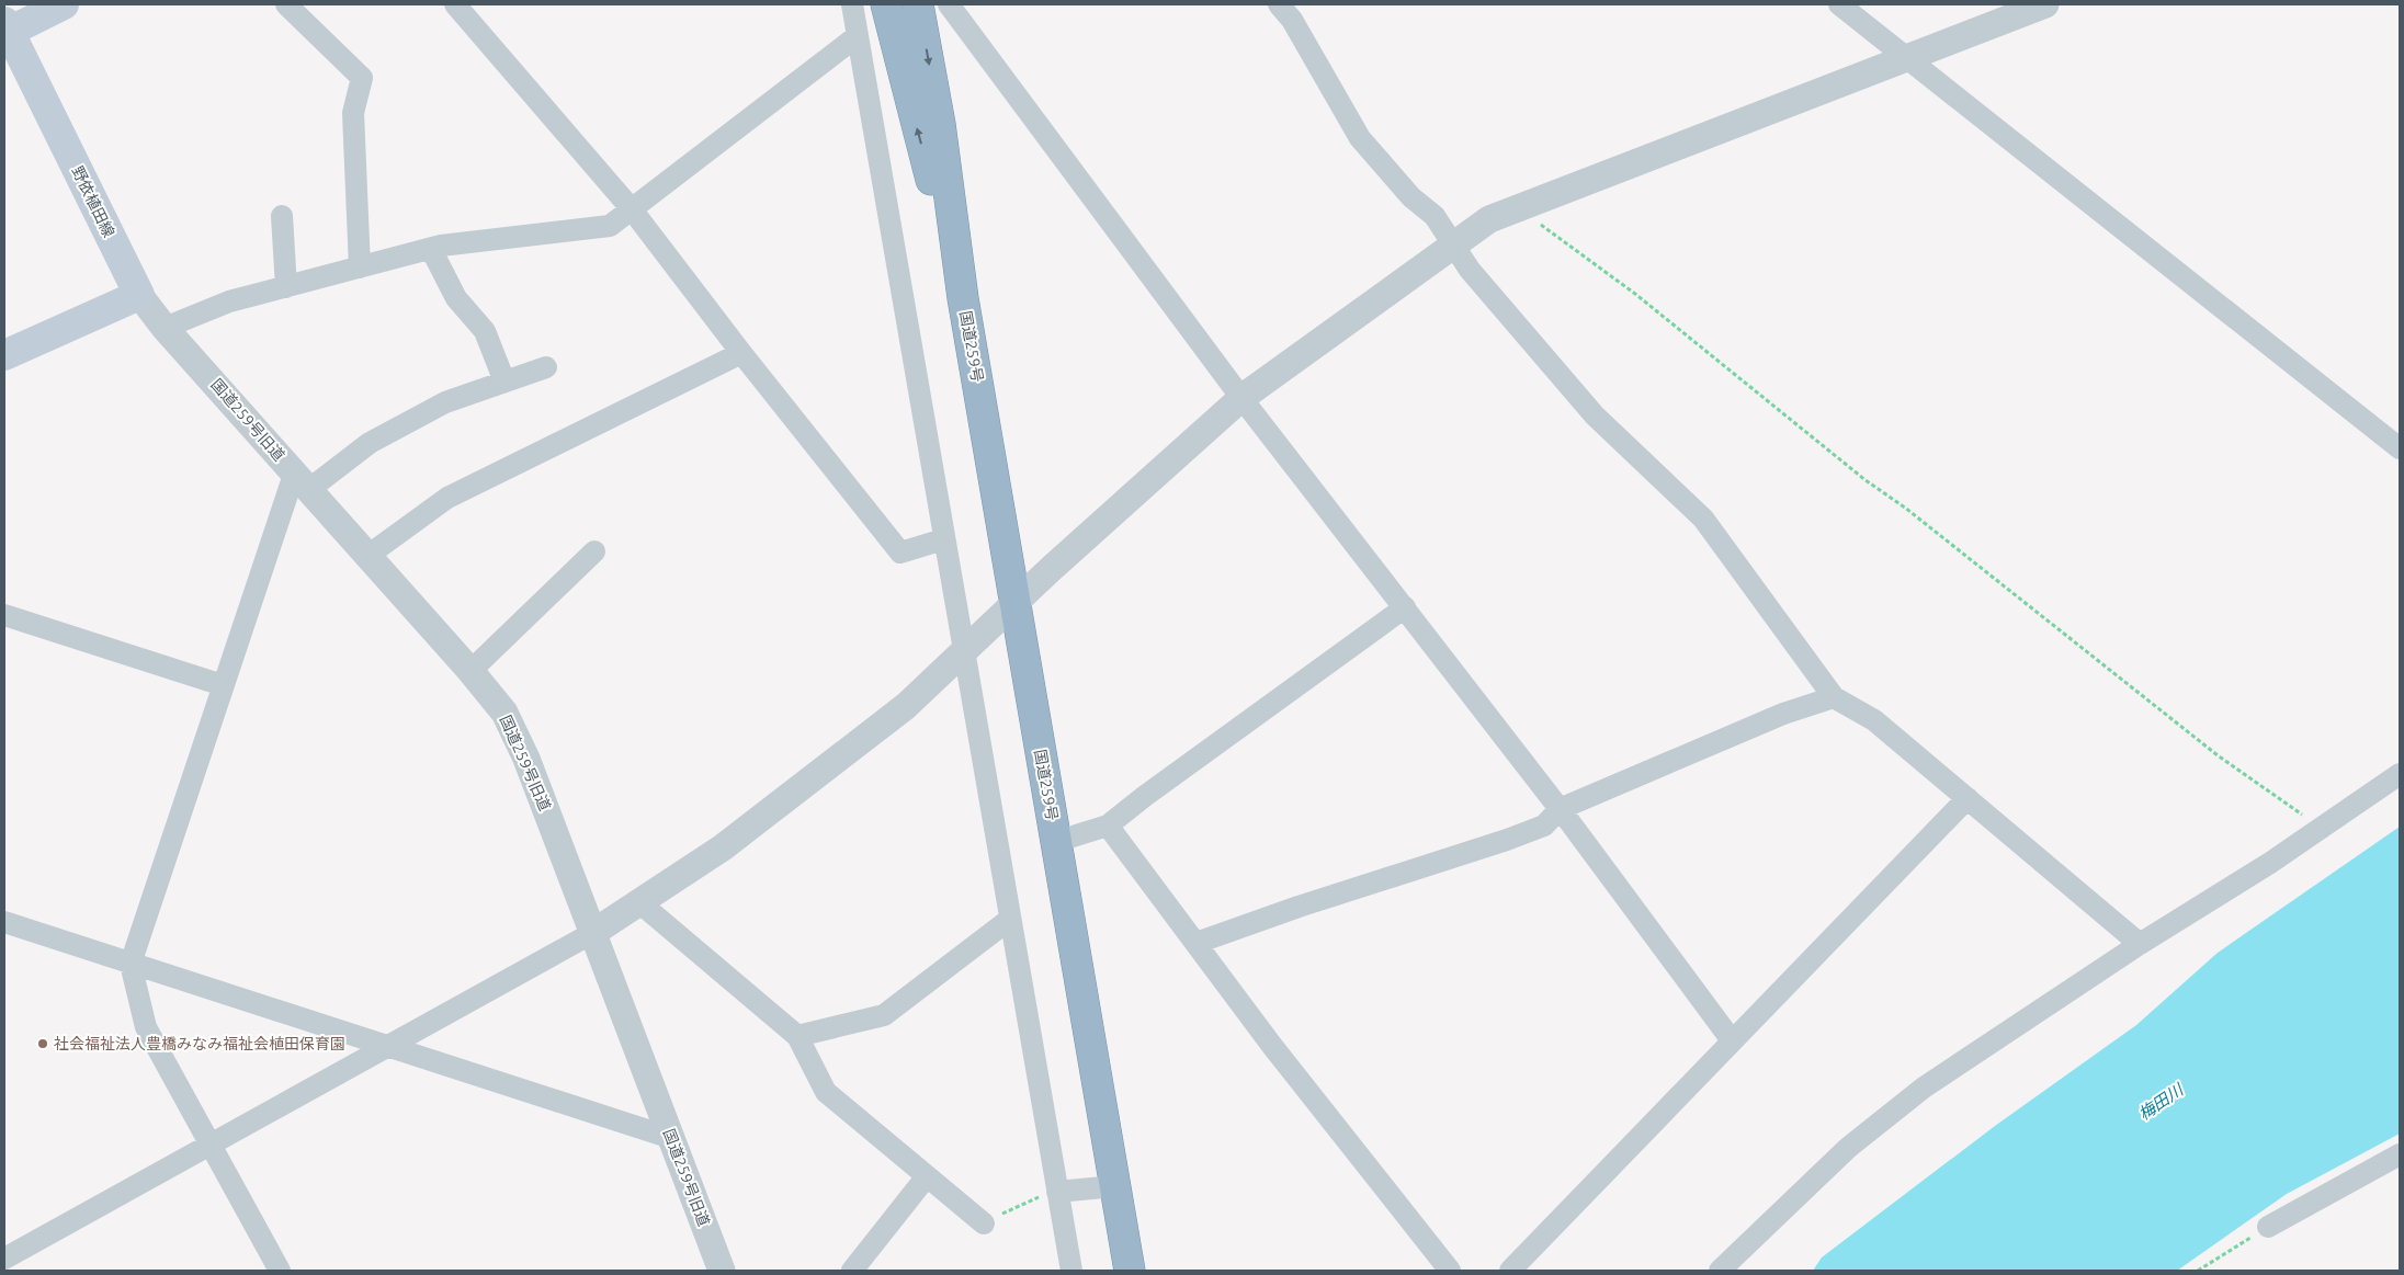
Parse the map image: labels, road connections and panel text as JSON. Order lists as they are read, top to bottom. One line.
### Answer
{"streets":{"highway":["国道259号"],"main road":["野依植田線"],"street":["国道259号旧道"]},"crossings":[["野依植田線","国道259号旧道"]],"water":["梅田川"],"places":["社会福祉法人豊橋みなみ福祉会植田保育園"]}
